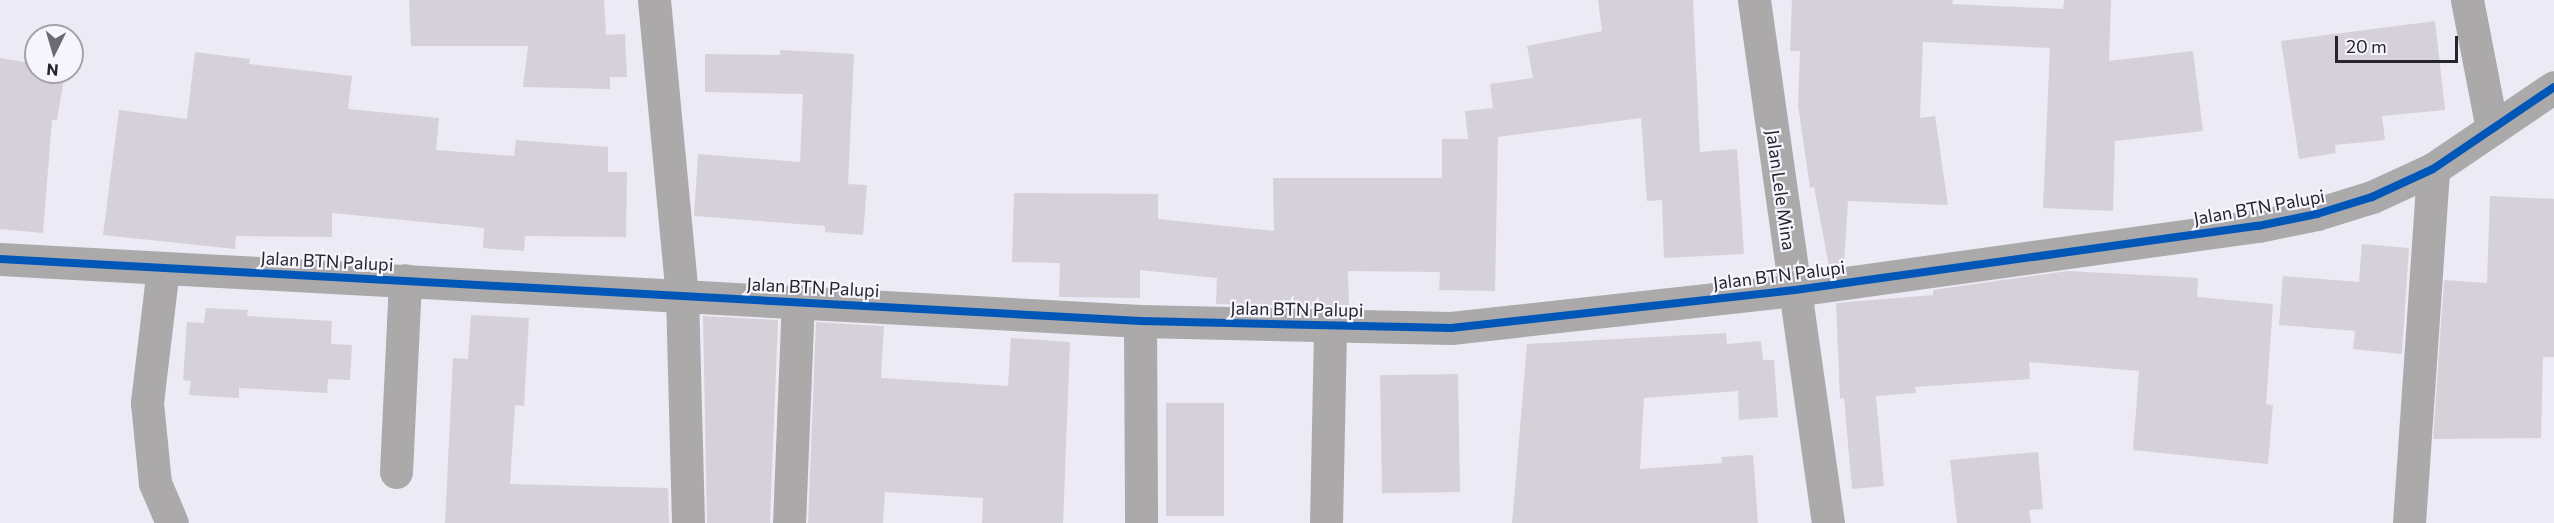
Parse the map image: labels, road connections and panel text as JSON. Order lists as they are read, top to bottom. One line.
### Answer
{"streets":{"street":["Jalan Lele Mina","Jalan BTN Palupi"]},"crossings":[["Jalan Lele Mina","Jalan BTN Palupi"]],"scale_bar":"20 m","north":"bottom"}
